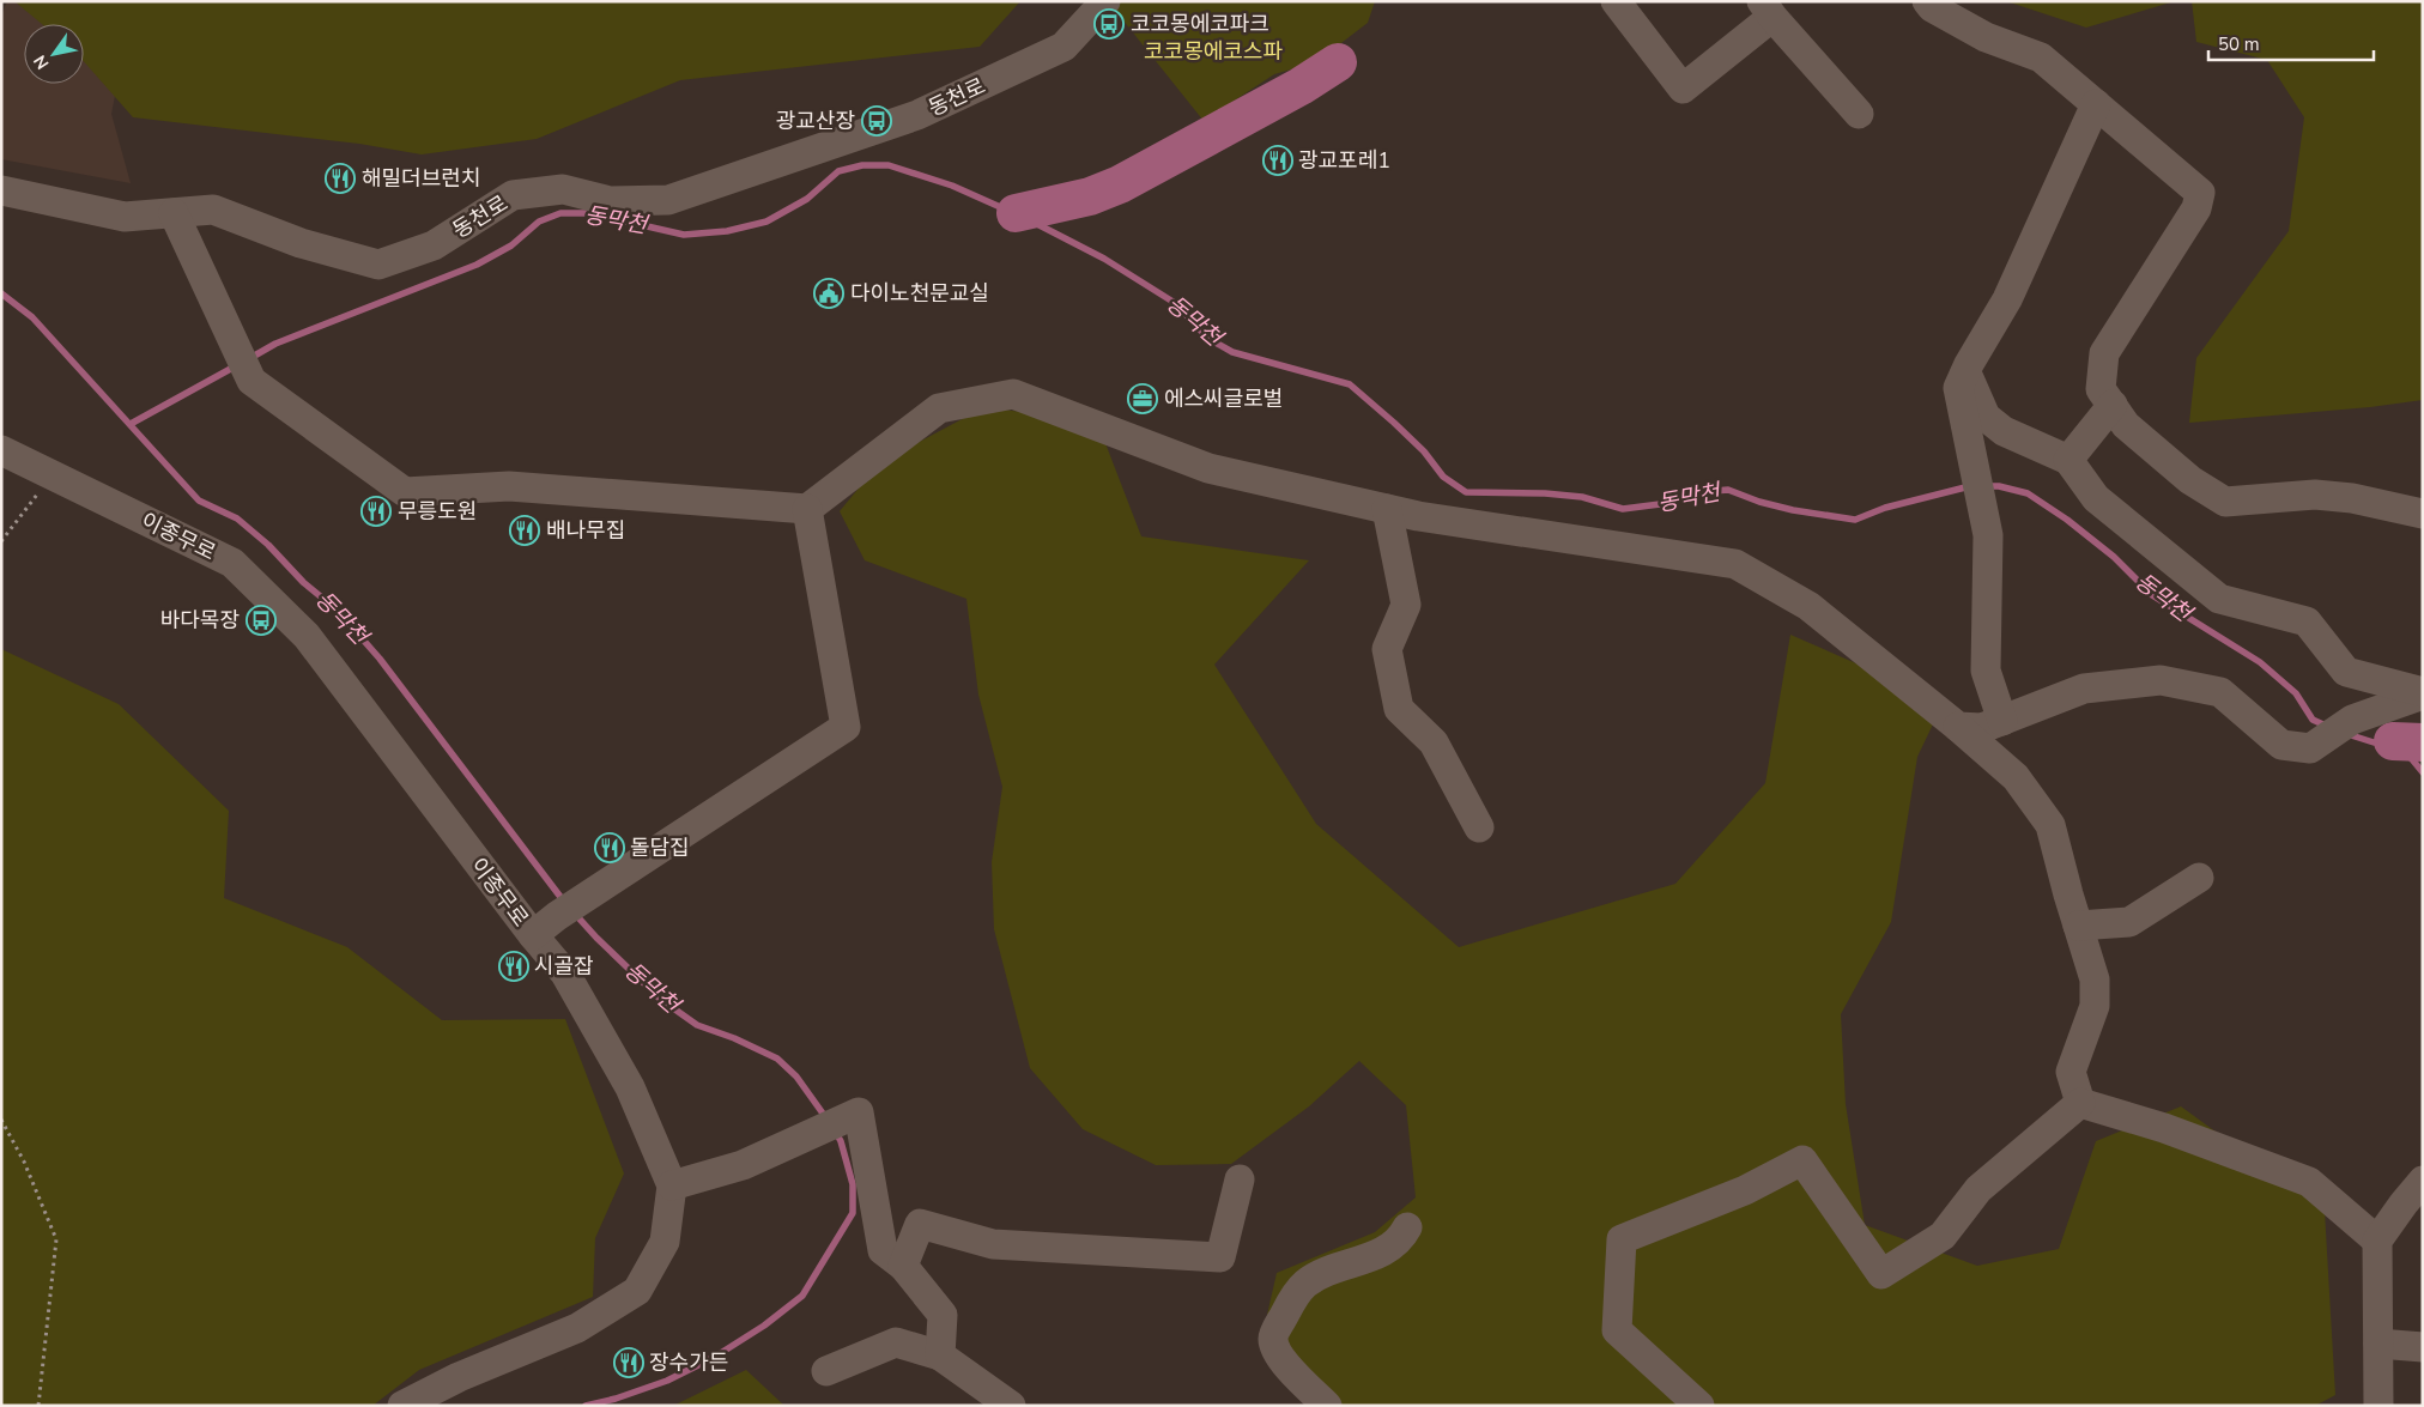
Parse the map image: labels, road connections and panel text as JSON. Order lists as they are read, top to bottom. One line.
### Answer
{"streets":{"street":["동천로","이종무로"]},"water":["동막천"],"parks":["코코몽에코스파"],"places":{"bus stop":["코코몽에코파크","광교산장","바다목장"],"restaurant":["광교포레1","해밀더브런치","무릉도원","배나무집","돌담집","시골잡","장수가든"],"public building":["다이노천문교실"],"office":["에스씨글로벌"]},"scale_bar":"50 m","north":"bottom left"}
